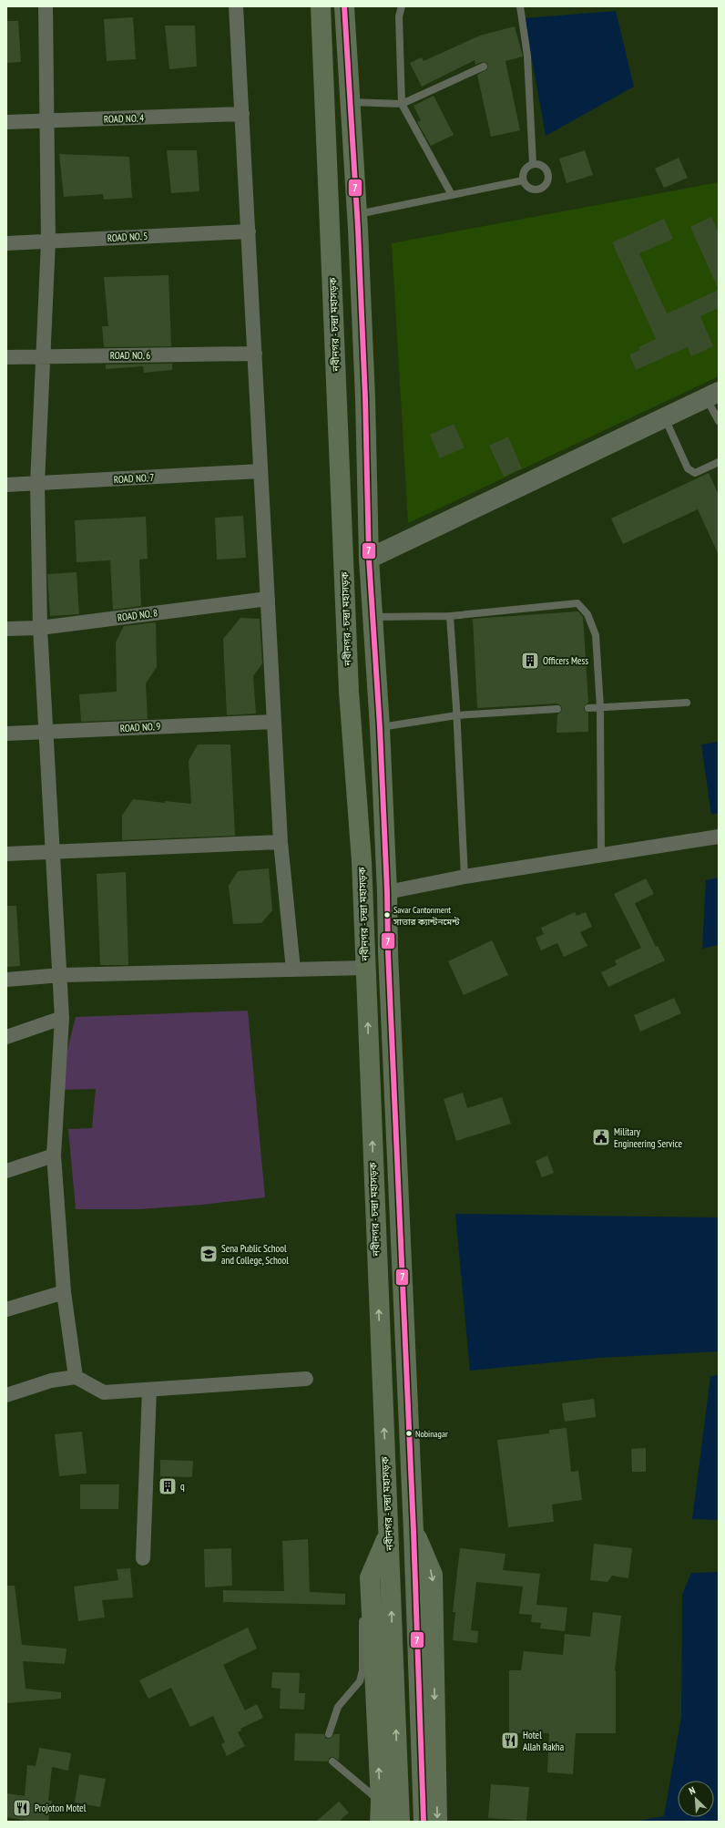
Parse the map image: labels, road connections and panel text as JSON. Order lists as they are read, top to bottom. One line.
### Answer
{"streets":{"highway":["নবীনগর - চন্দ্রা মহাসড়ক"],"street":["ROAD NO. 4","ROAD NO. 5","ROAD NO. 6","ROAD NO. 7","ROAD NO. 8","ROAD NO. 9"]},"places":{"building":["Officers Mess","q"],"other":["Savar Cantonment সাভার ক্যান্টনমেন্ট","Nobinagar"],"public building":["Military Engineering Service"],"school or university":["Sena Public School and College, School"],"restaurant":["Hotel Allah Rakha","Projoton Motel"]},"lines":["transit line 7"],"north":"top left"}
